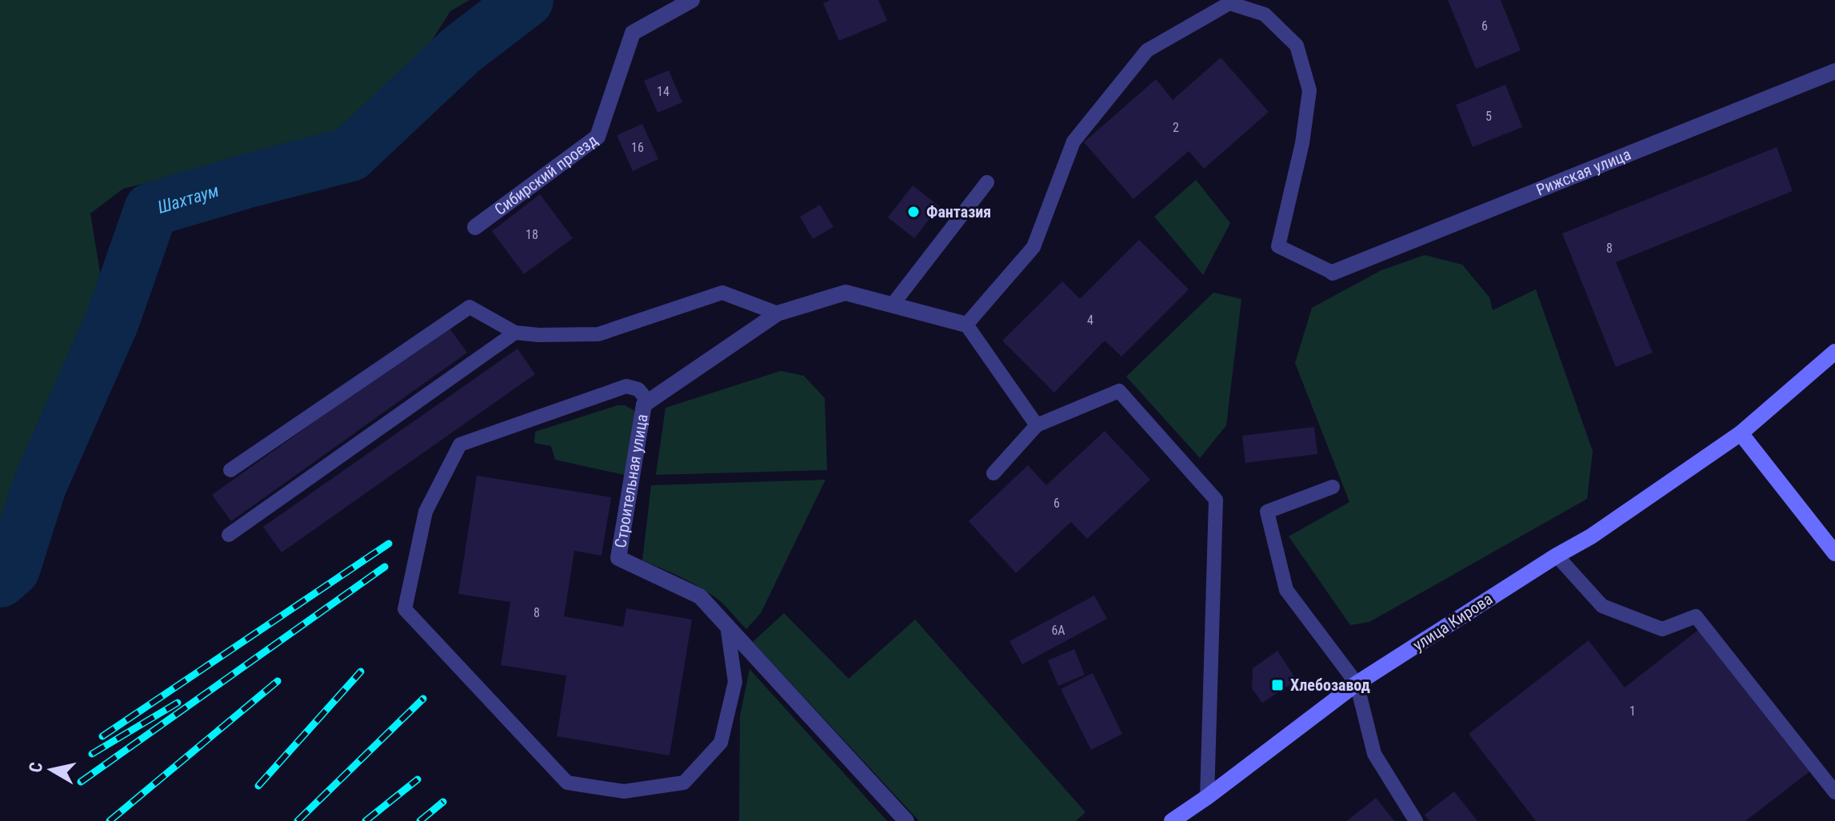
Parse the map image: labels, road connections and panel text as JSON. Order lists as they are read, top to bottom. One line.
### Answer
{"streets":{"street":["Рижская улица","Сибирский проезд","Строительная улица","улица Кирова"]},"water":["Шахтаум"],"places":{"other":["Фантазия"],"transit":["Хлебозавод"]},"house_numbers":["6","14","5","2","16","18","8","4","6","8","6А","1"],"north":"left"}
